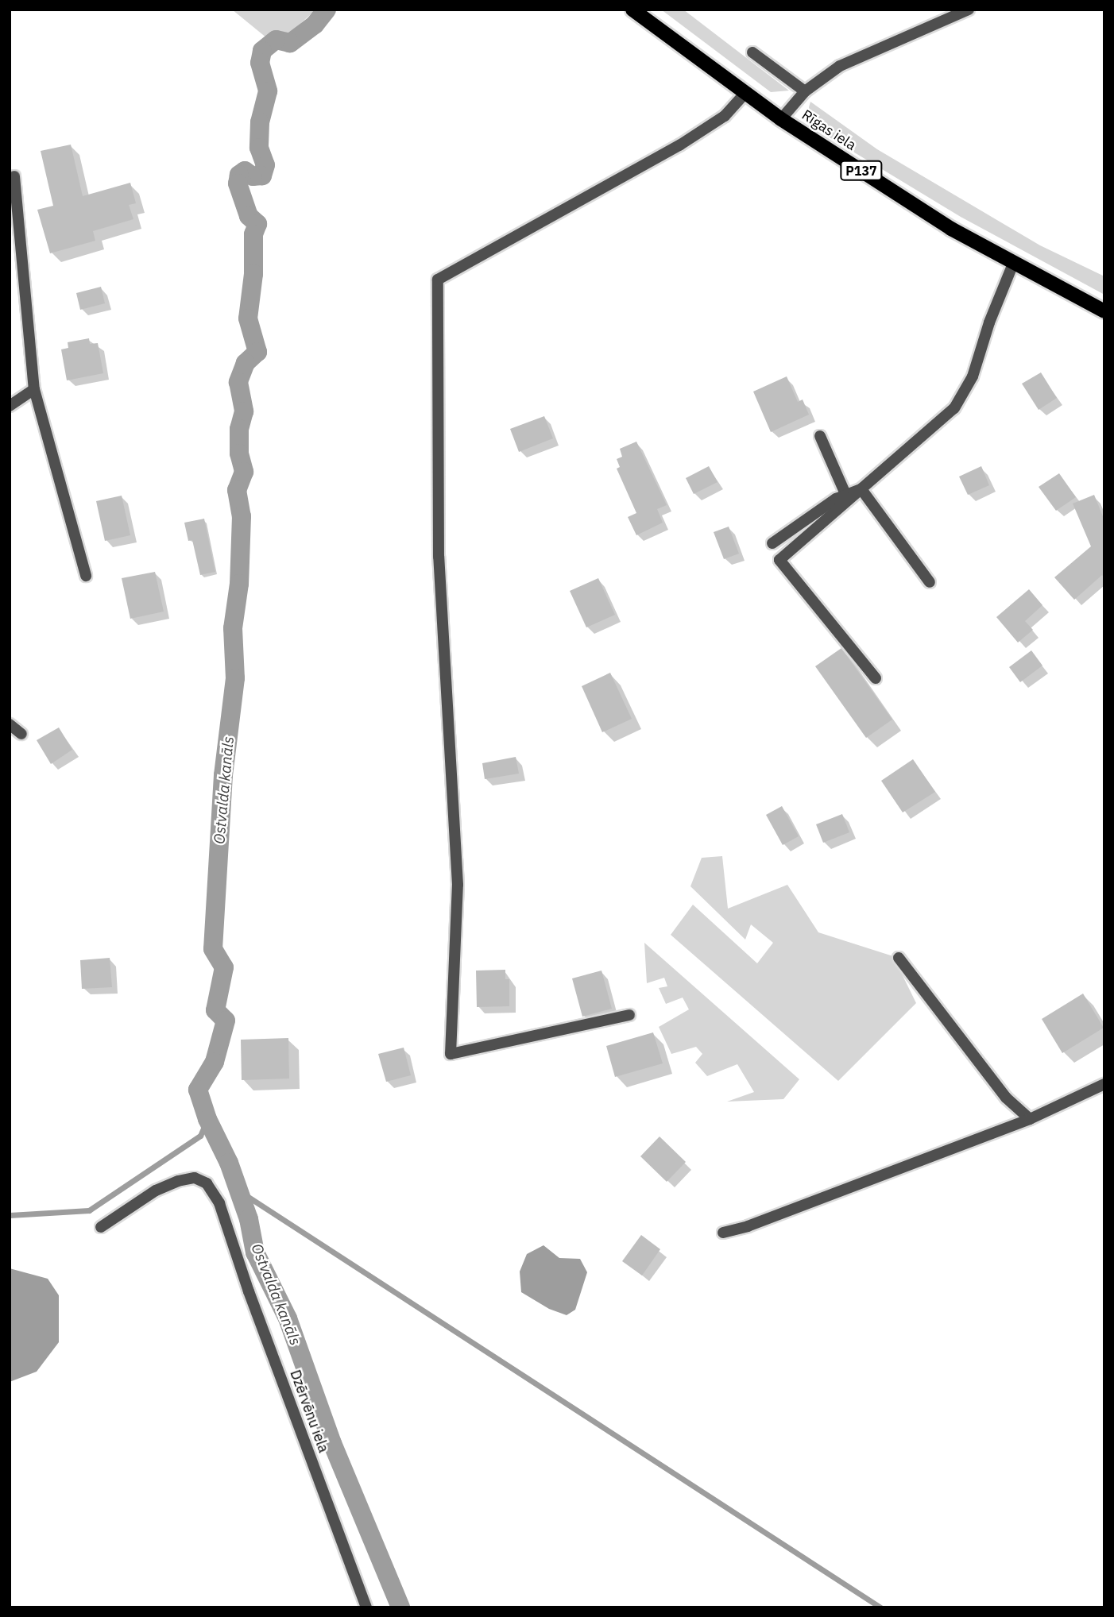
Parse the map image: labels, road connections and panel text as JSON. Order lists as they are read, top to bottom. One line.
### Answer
{"streets":{"main road":["Rīgas iela","P137"],"street":["Dzērvēnu iela"]},"water":["Ostvalda kanāls"]}
